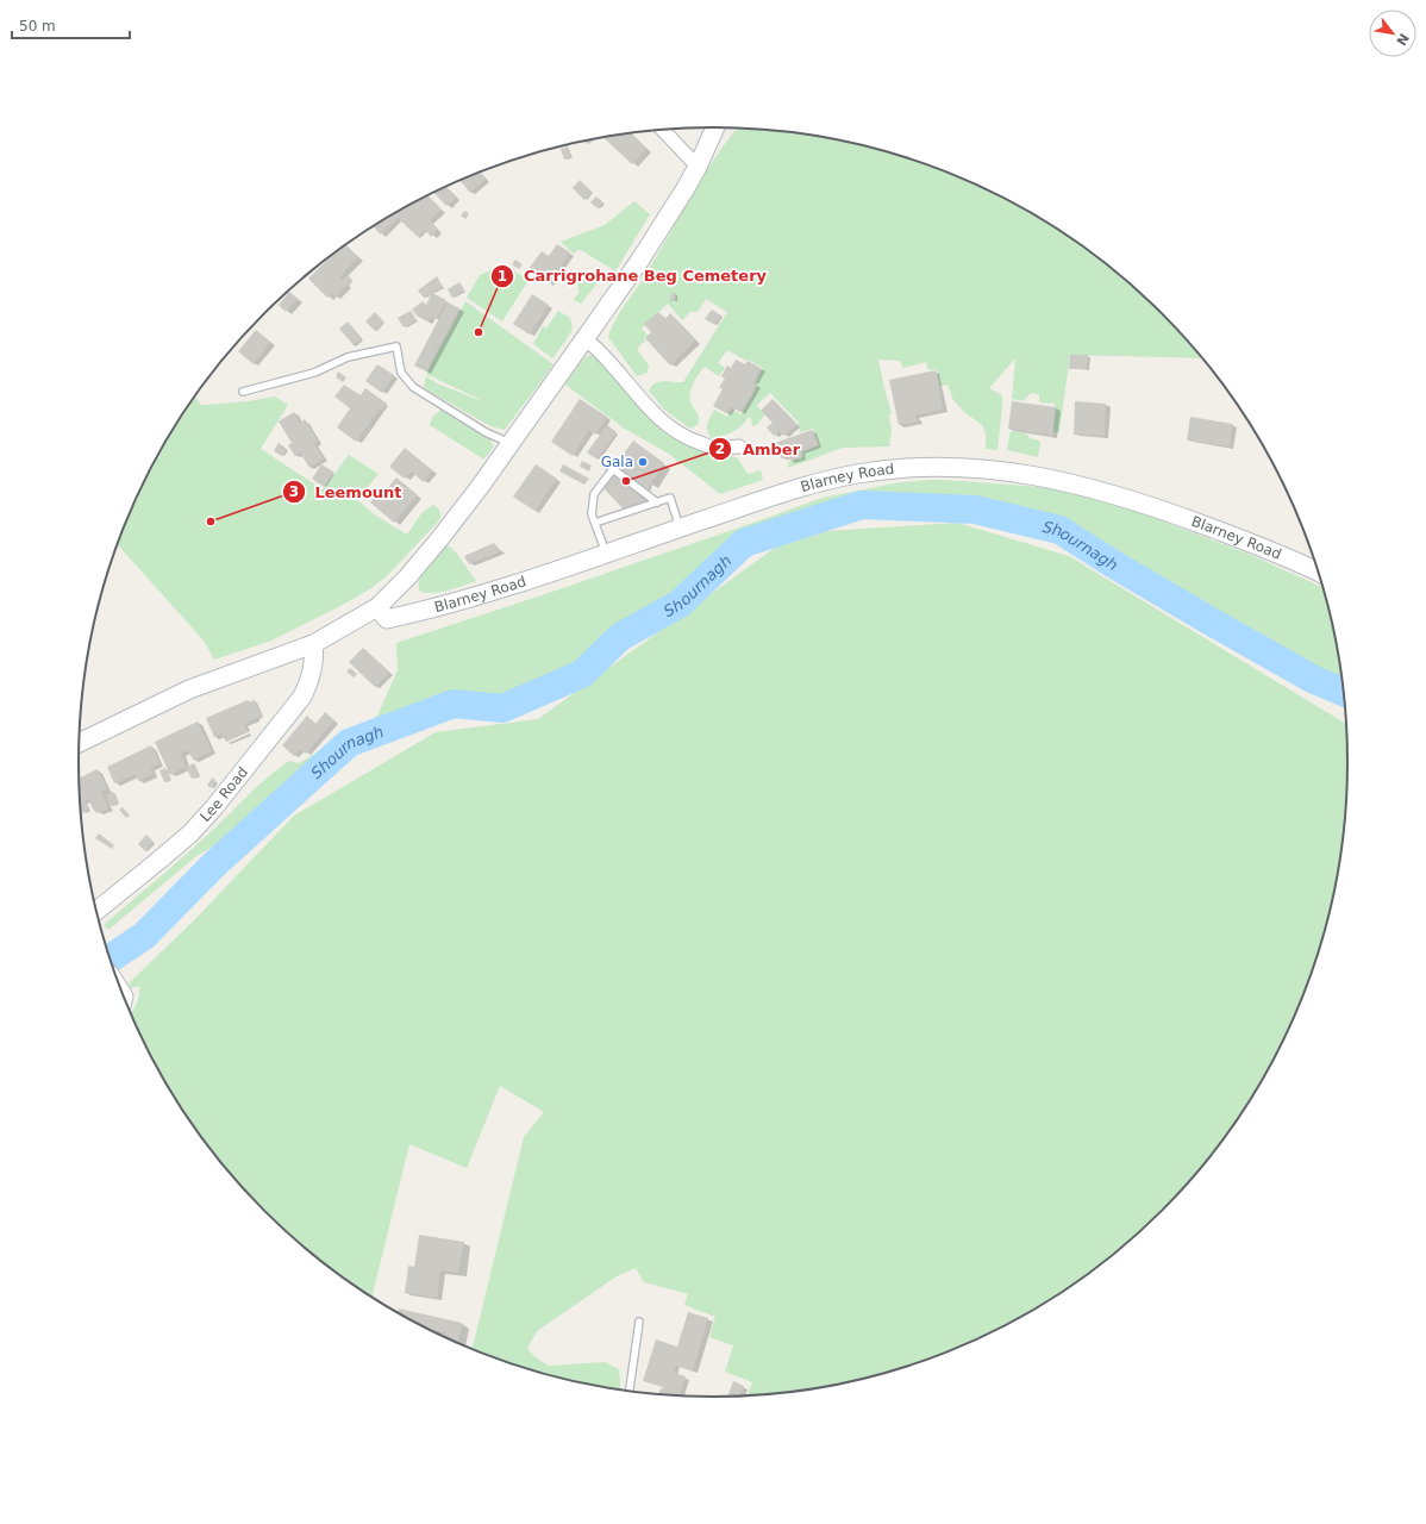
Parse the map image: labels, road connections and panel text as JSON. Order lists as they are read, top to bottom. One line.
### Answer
{"streets":{"main road":["Blarney Road","Lee Road"]},"water":["Shournagh"],"places":["Carrigrohane Beg Cemetery","Gala","Amber","Leemount"],"scale_bar":"50 m","north":"bottom right"}
